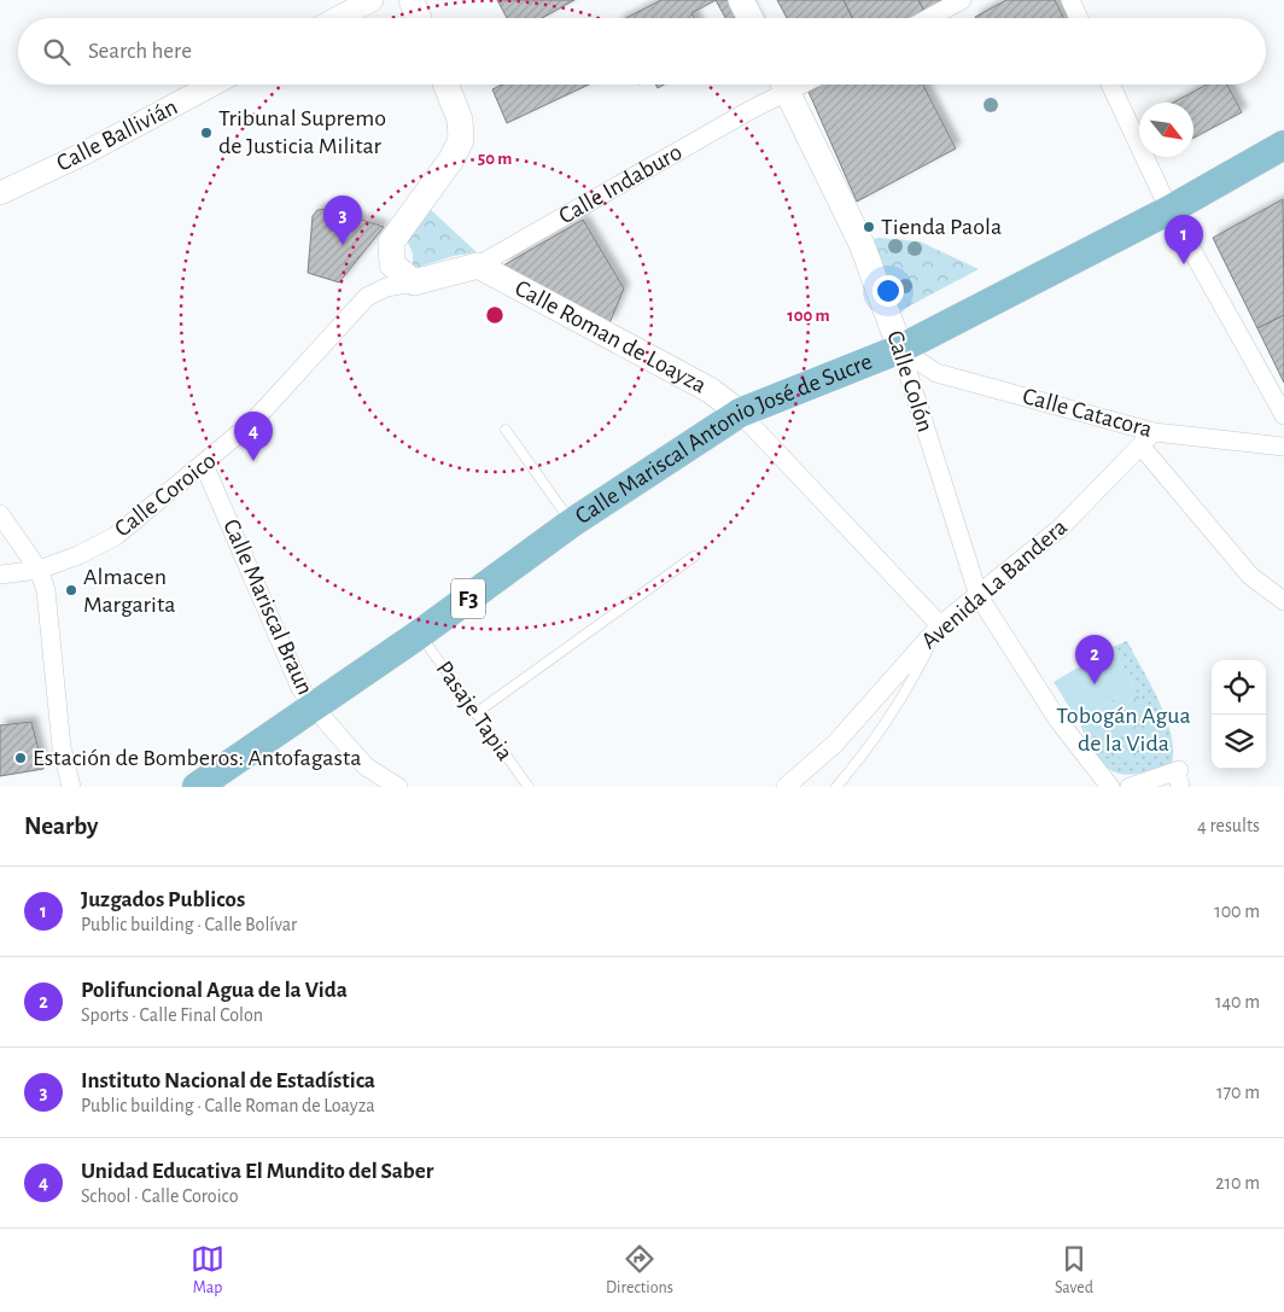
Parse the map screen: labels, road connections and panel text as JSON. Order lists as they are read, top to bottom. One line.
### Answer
{"streets":{"main road":["Calle Indaburo","Calle Roman de Loayza","Calle Colón","Calle Mariscal Antonio José de Sucre","F3"],"street":["Calle Ballivián","Calle Catacora","Calle Coroico","Avenida La Bandera","Calle Mariscal Braun"],"lane":["Pasaje Tapia"]},"crossings":[["Calle Indaburo","Calle Roman de Loayza"],["Calle Indaburo","Calle Coroico"],["Calle Roman de Loayza","Calle Mariscal Antonio José de Sucre"],["Calle Roman de Loayza","Avenida La Bandera"],["Calle Colón","Calle Catacora"],["Calle Colón","Calle Mariscal Antonio José de Sucre"],["Calle Colón","Avenida La Bandera"],["Calle Catacora","Calle Mariscal Antonio José de Sucre"],["Calle Catacora","Avenida La Bandera"],["Calle Mariscal Antonio José de Sucre","Calle Mariscal Braun"],["Calle Mariscal Antonio José de Sucre","Pasaje Tapia"],["Calle Coroico","Calle Mariscal Braun"]],"parks":["Tobogán Agua de la Vida"],"places":["Tribunal Supremo de Justicia Militar","Tienda Paola","Almacen Margarita","Estación de Bomberos: Antofagasta"],"north":"bottom right","page":{"search":"Search here","pins":["3","1","4","2"],"heading":["Nearby","4 results"],"list":[{"mark":"1","name":"Juzgados Publicos","note":"Public building · Calle Bolívar","value":"100 m"},{"mark":"2","name":"Polifuncional Agua de la Vida","note":"Sports · Calle Final Colon","value":"140 m"},{"mark":"3","name":"Instituto Nacional de Estadística","note":"Public building · Calle Roman de Loayza","value":"170 m"},{"mark":"4","name":"Unidad Educativa El Mundito del Saber","note":"School · Calle Coroico","value":"210 m"}],"nav":["Map","Directions","Saved"]},"rings":["50 m","100 m"]}
